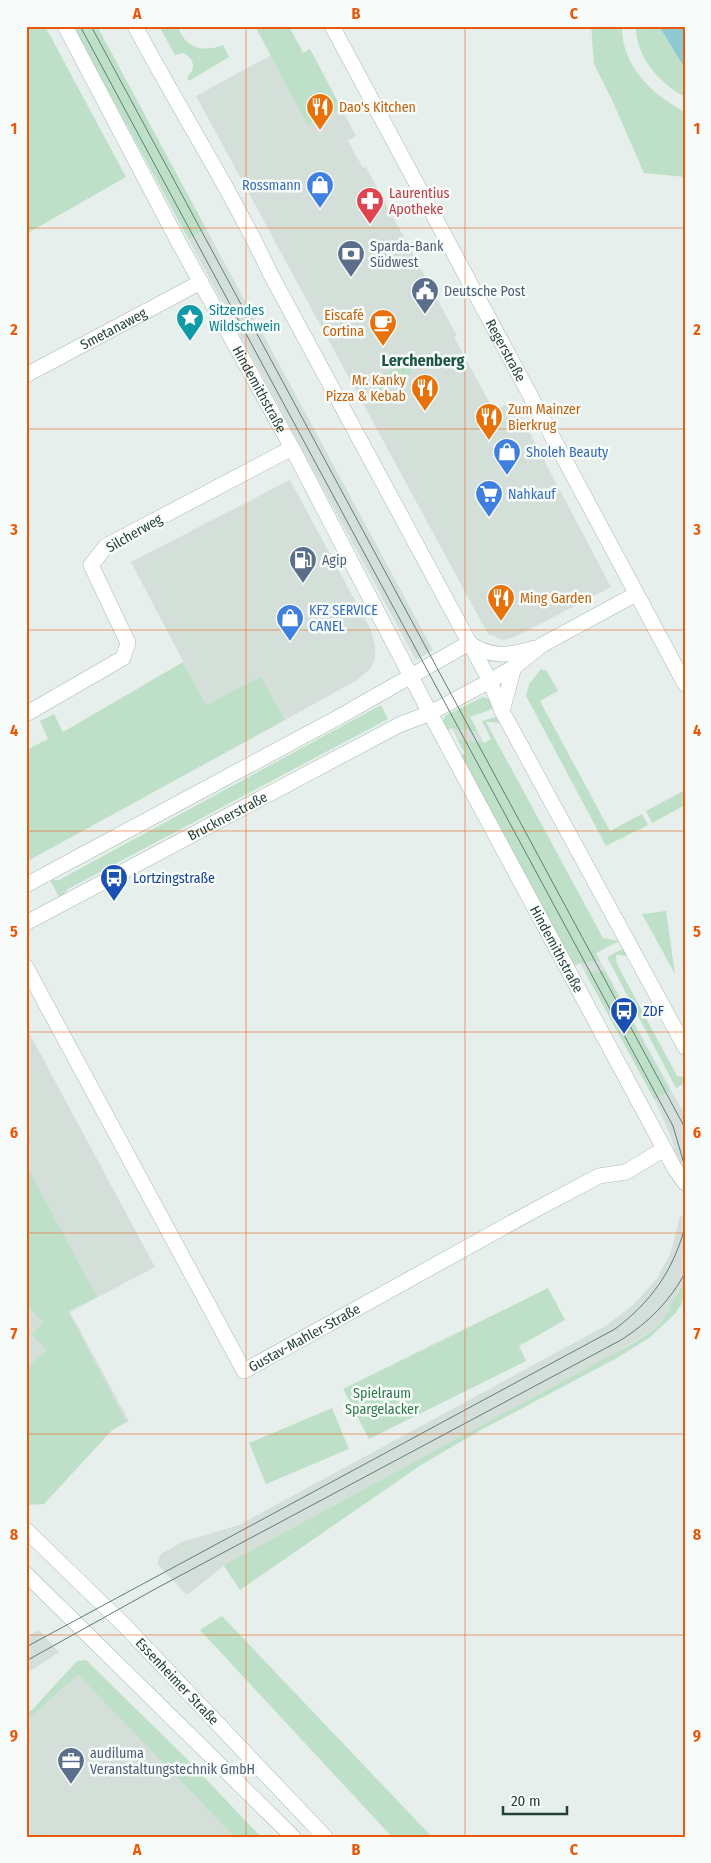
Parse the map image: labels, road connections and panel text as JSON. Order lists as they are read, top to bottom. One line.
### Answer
{"streets":{"street":["Smetanaweg","Regerstraße","Hindemithstraße","Silcherweg","Brucknerstraße","Gustav-Mahler-Straße","Essenheimer Straße"]},"crossings":[["Smetanaweg","Hindemithstraße"],["Hindemithstraße","Silcherweg"],["Hindemithstraße","Brucknerstraße"],["Hindemithstraße","Gustav-Mahler-Straße"]],"districts":["Lerchenberg"],"parks":["Spielraum Spargelacker"],"places":{"restaurant":["Dao's Kitchen","Mr. Kanky Pizza & Kebab","Zum Mainzer Bierkrug","Ming Garden"],"shop":["Rossmann","Sholeh Beauty","KFZ SERVICE CANEL"],"pharmacy":["Laurentius Apotheke"],"bank":["Sparda-Bank Südwest"],"public building":["Deutsche Post"],"place":["Sitzendes Wildschwein"],"cafe":["Eiscafé Cortina"],"supermarket":["Nahkauf"],"fuel station":["Agip"],"bus stop":["Lortzingstraße","ZDF"],"office":["audiluma Veranstaltungstechnik GmbH"]},"scale_bar":"20 m","grid":{"columns":["A","B","C"],"rows":["1","2","3","4","5","6","7","8","9"]}}
